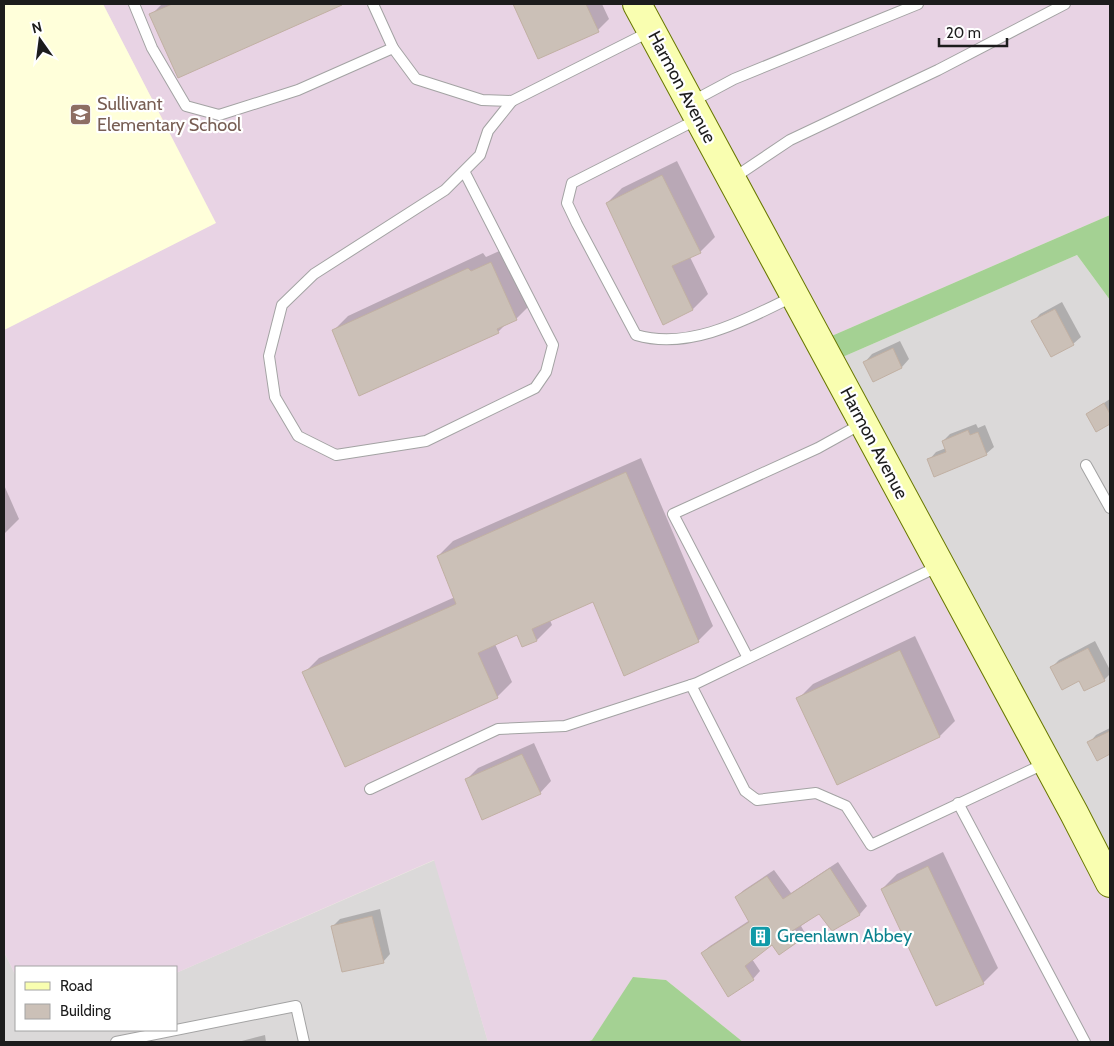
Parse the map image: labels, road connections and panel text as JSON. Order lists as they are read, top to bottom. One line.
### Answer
{"streets":{"main road":["Harmon Avenue"]},"places":{"school or university":["Sullivant Elementary School"],"building":["Greenlawn Abbey"]},"legend":["Road","Building"],"scale_bar":"20 m","north":"top"}
